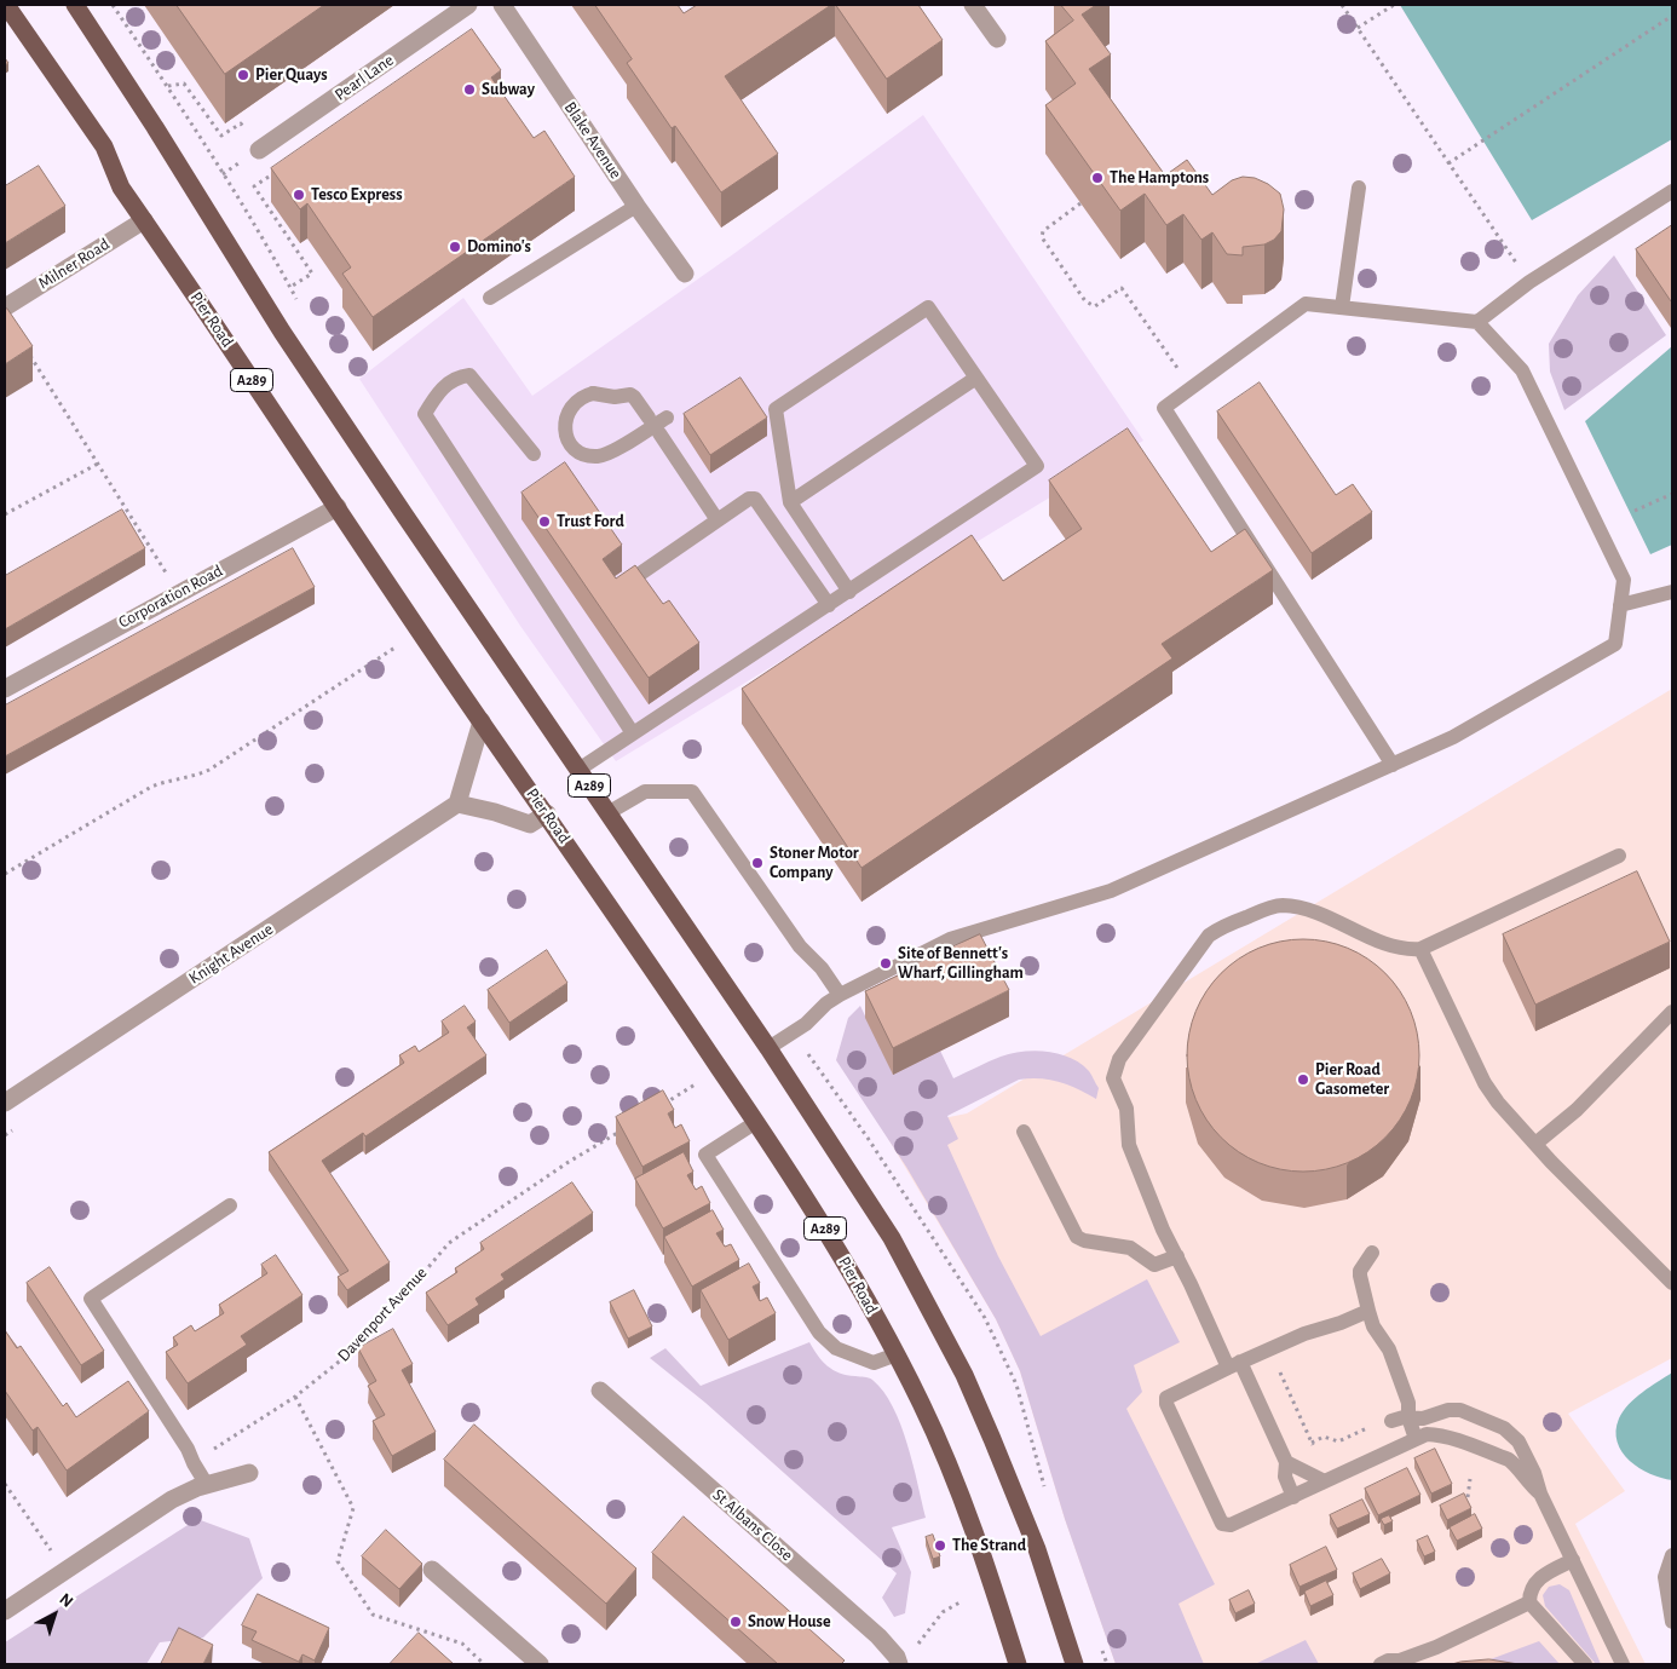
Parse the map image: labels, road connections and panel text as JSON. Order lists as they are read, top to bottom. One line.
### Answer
{"streets":{"main road":["Pier Road","A289"],"street":["Pearl Lane","Blake Avenue","Milner Road","Corporation Road","Knight Avenue","St Albans Close"],"path":["Davenport Avenue"]},"crossings":[["Milner Road","Pier Road"],["Pier Road","Corporation Road"]],"places":["Pier Quays","Subway","The Hamptons","Tesco Express","Domino's","Trust Ford","Stoner Motor Company","Site of Bennett's Wharf, Gillingham","Pier Road Gasometer","The Strand","Snow House"],"north":"top right"}
